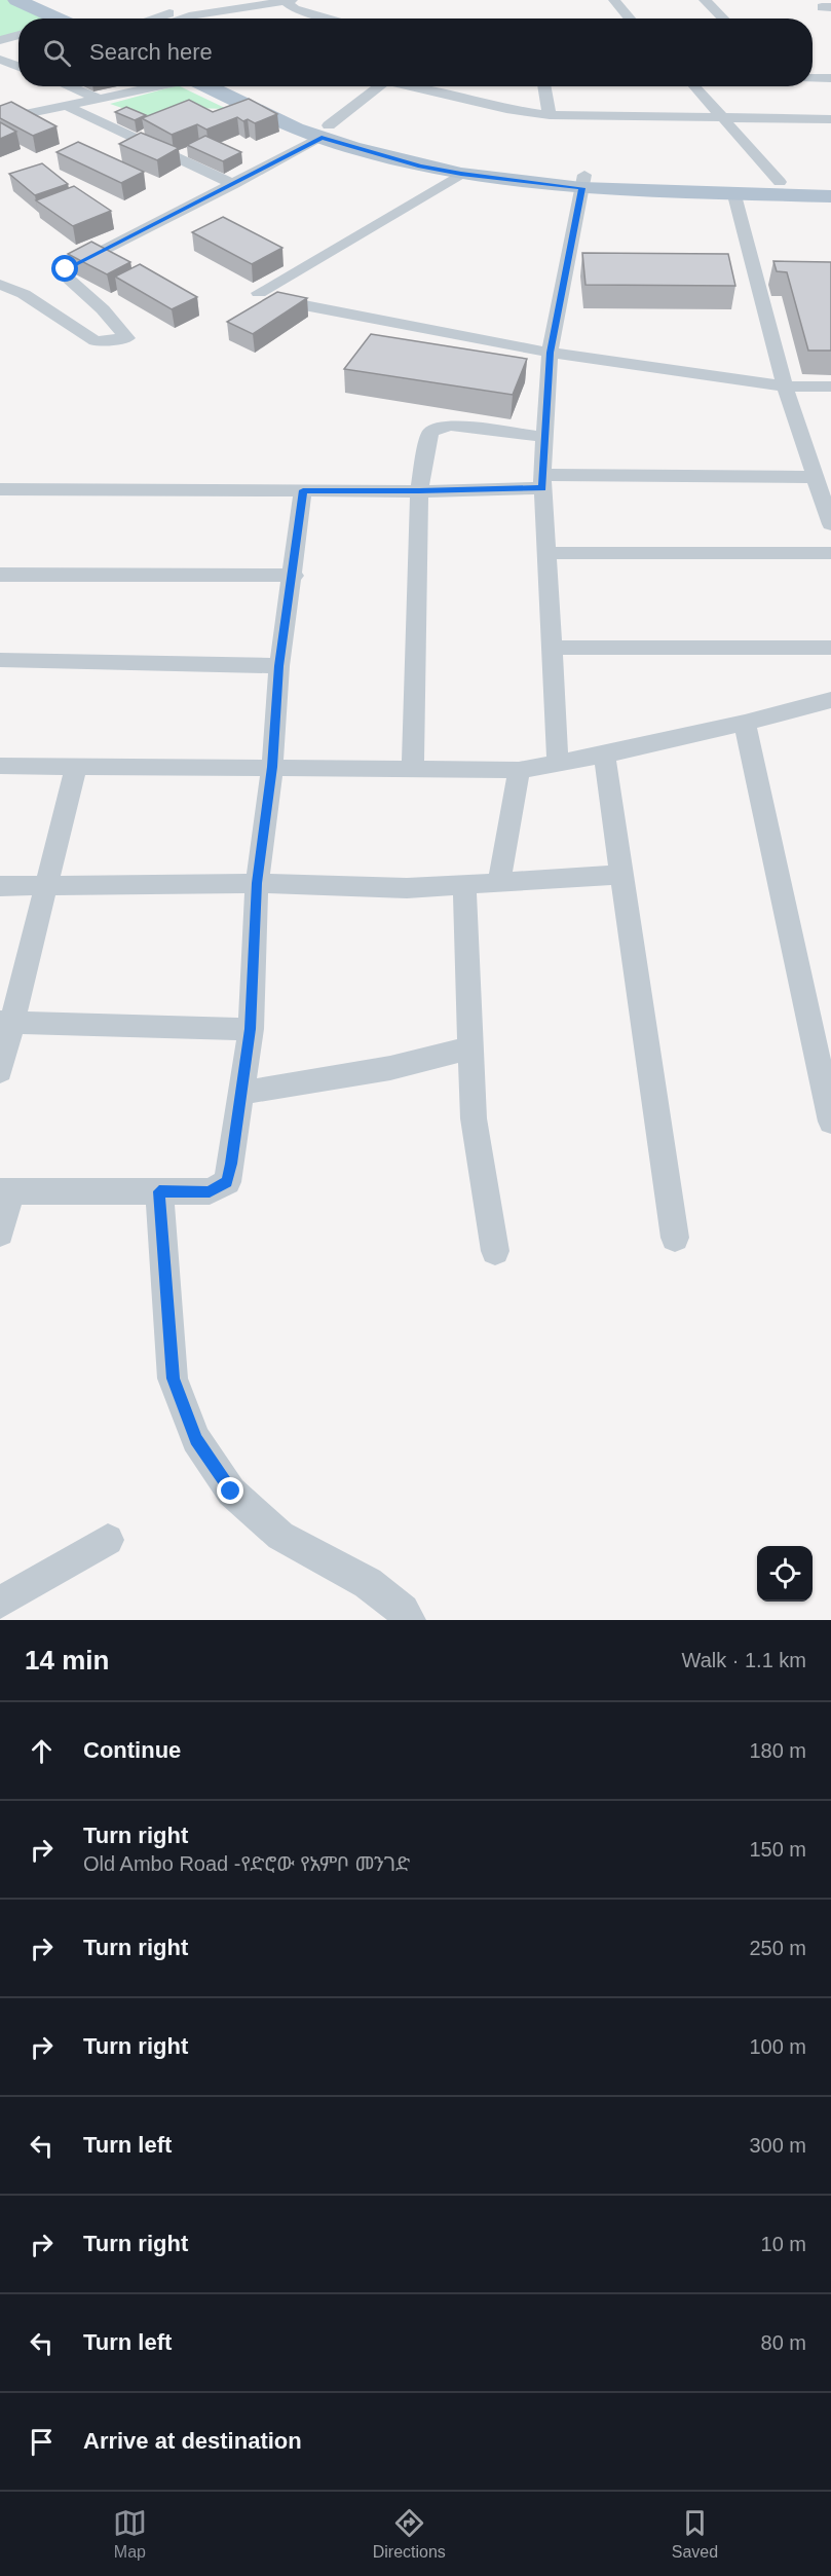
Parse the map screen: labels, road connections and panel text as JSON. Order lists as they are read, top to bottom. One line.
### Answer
{"page":{"search":"Search here","heading":["14 min","Walk · 1.1 km"],"list":[["Continue","180 m"],["Turn right","Old Ambo Road -የድሮው የአምቦ መንገድ","150 m"],["Turn right","250 m"],["Turn right","100 m"],["Turn left","300 m"],["Turn right","10 m"],["Turn left","80 m"],"Arrive at destination"],"nav":["Map","Directions","Saved"]}}
